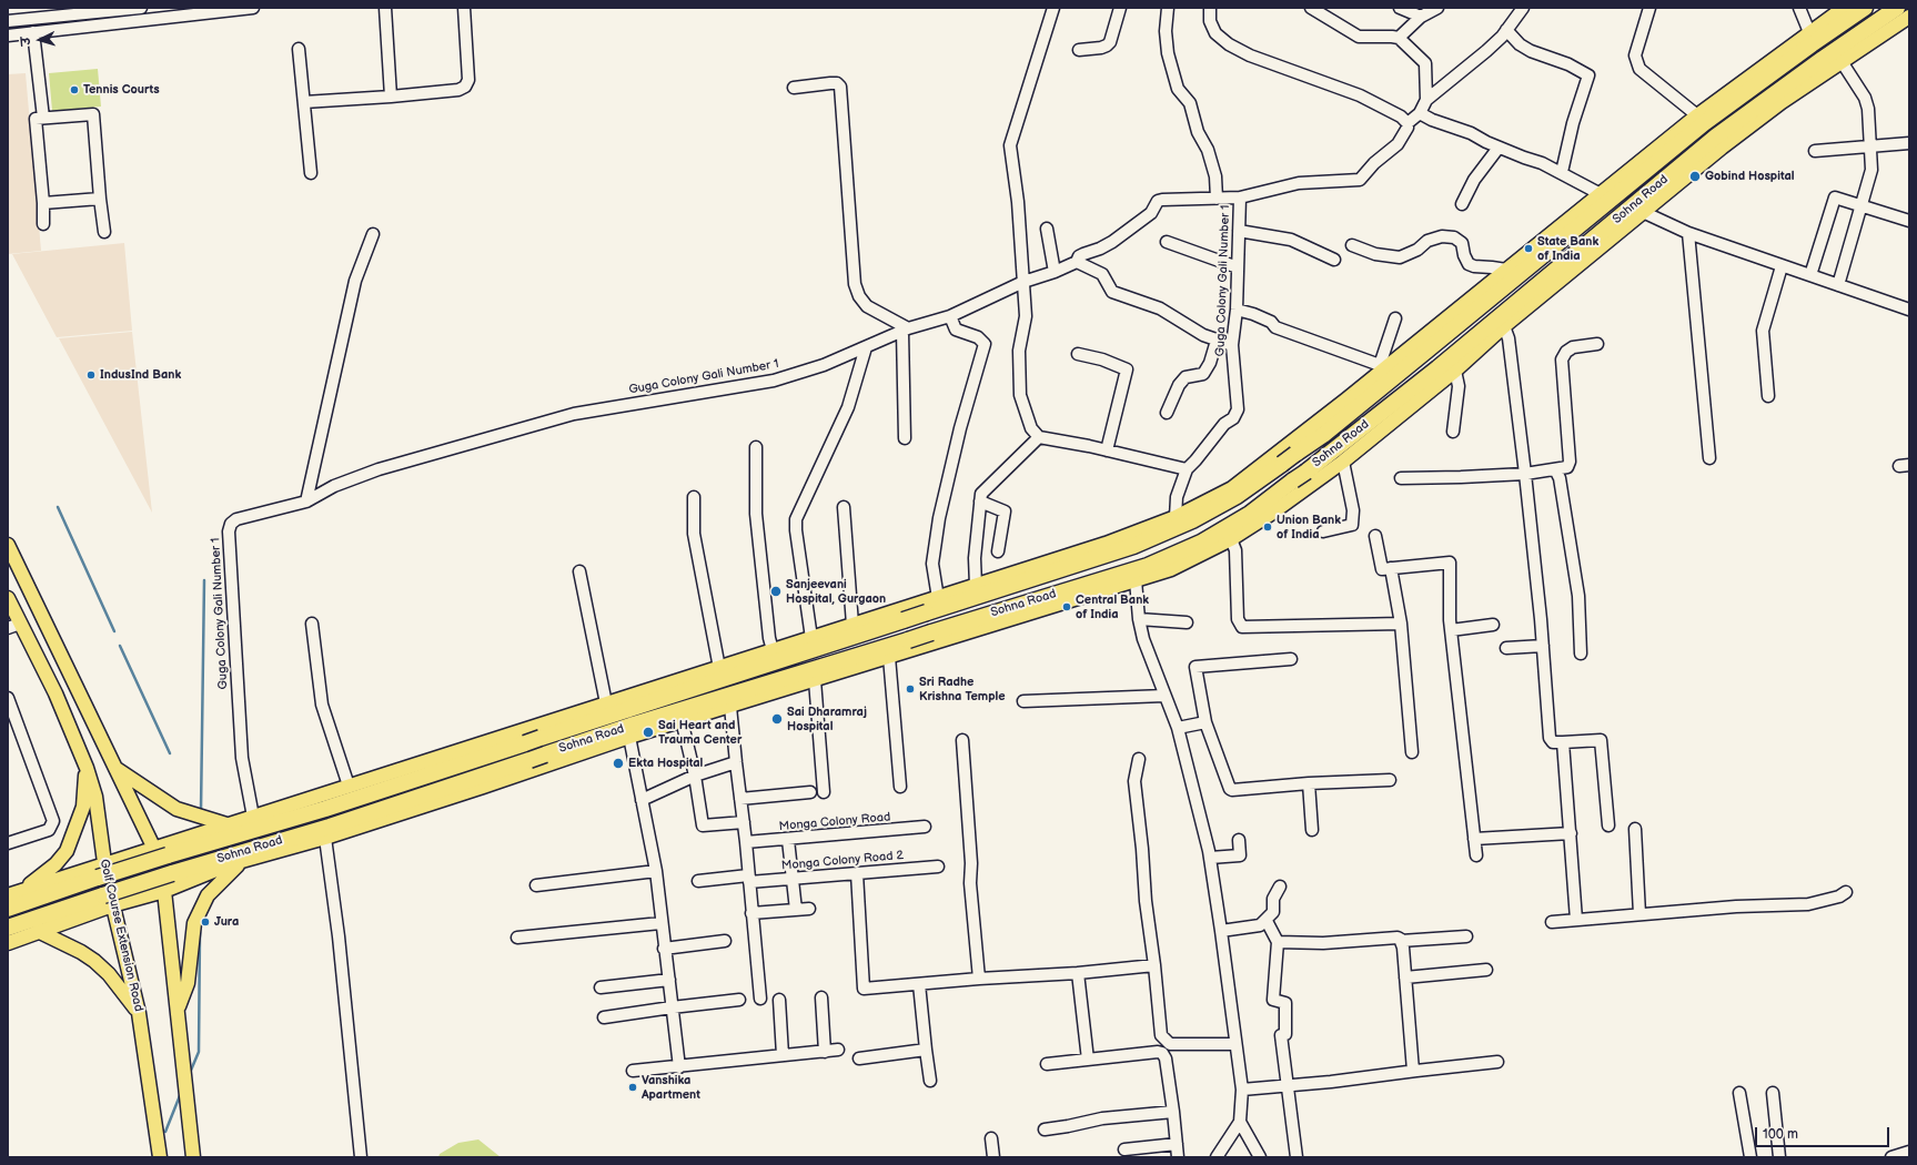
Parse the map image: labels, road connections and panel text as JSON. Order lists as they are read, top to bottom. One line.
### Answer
{"streets":{"highway":["Sohna Road"],"main road":["Golf Course Extension Road"],"street":["Guga Colony Gali Number 1","Monga Colony Road","Monga Colony Road 2"]},"crossings":[["Sohna Road","Golf Course Extension Road"]],"places":["Tennis Courts","Gobind Hospital","State Bank of India","IndusInd Bank","Union Bank of India","Sanjeevani Hospital, Gurgaon","Central Bank of India","Sri Radhe Krishna Temple","Sai Dharamraj Hospital","Sai Heart and Trauma Center","Ekta Hospital","Jura","Vanshika Apartment"],"scale_bar":"100 m","north":"left"}
